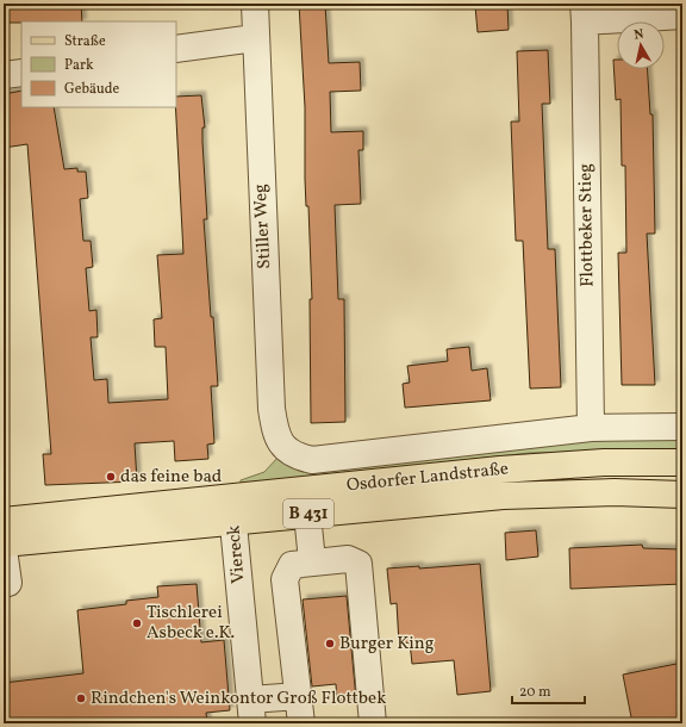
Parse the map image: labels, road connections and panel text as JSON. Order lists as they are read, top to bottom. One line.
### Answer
{"streets":{"main road":["Osdorfer Landstraße","B 431"],"street":["Flottbeker Stieg","Stiller Weg","Viereck"]},"crossings":[["Flottbeker Stieg","Osdorfer Landstraße"],["Stiller Weg","Osdorfer Landstraße"],["Osdorfer Landstraße","Viereck"]],"places":["das feine bad","Tischlerei Asbeck e.K.","Burger King","Rindchen's Weinkontor Groß Flottbek"],"legend":["Straße","Park","Gebäude"],"scale_bar":"20 m","north":"top"}
